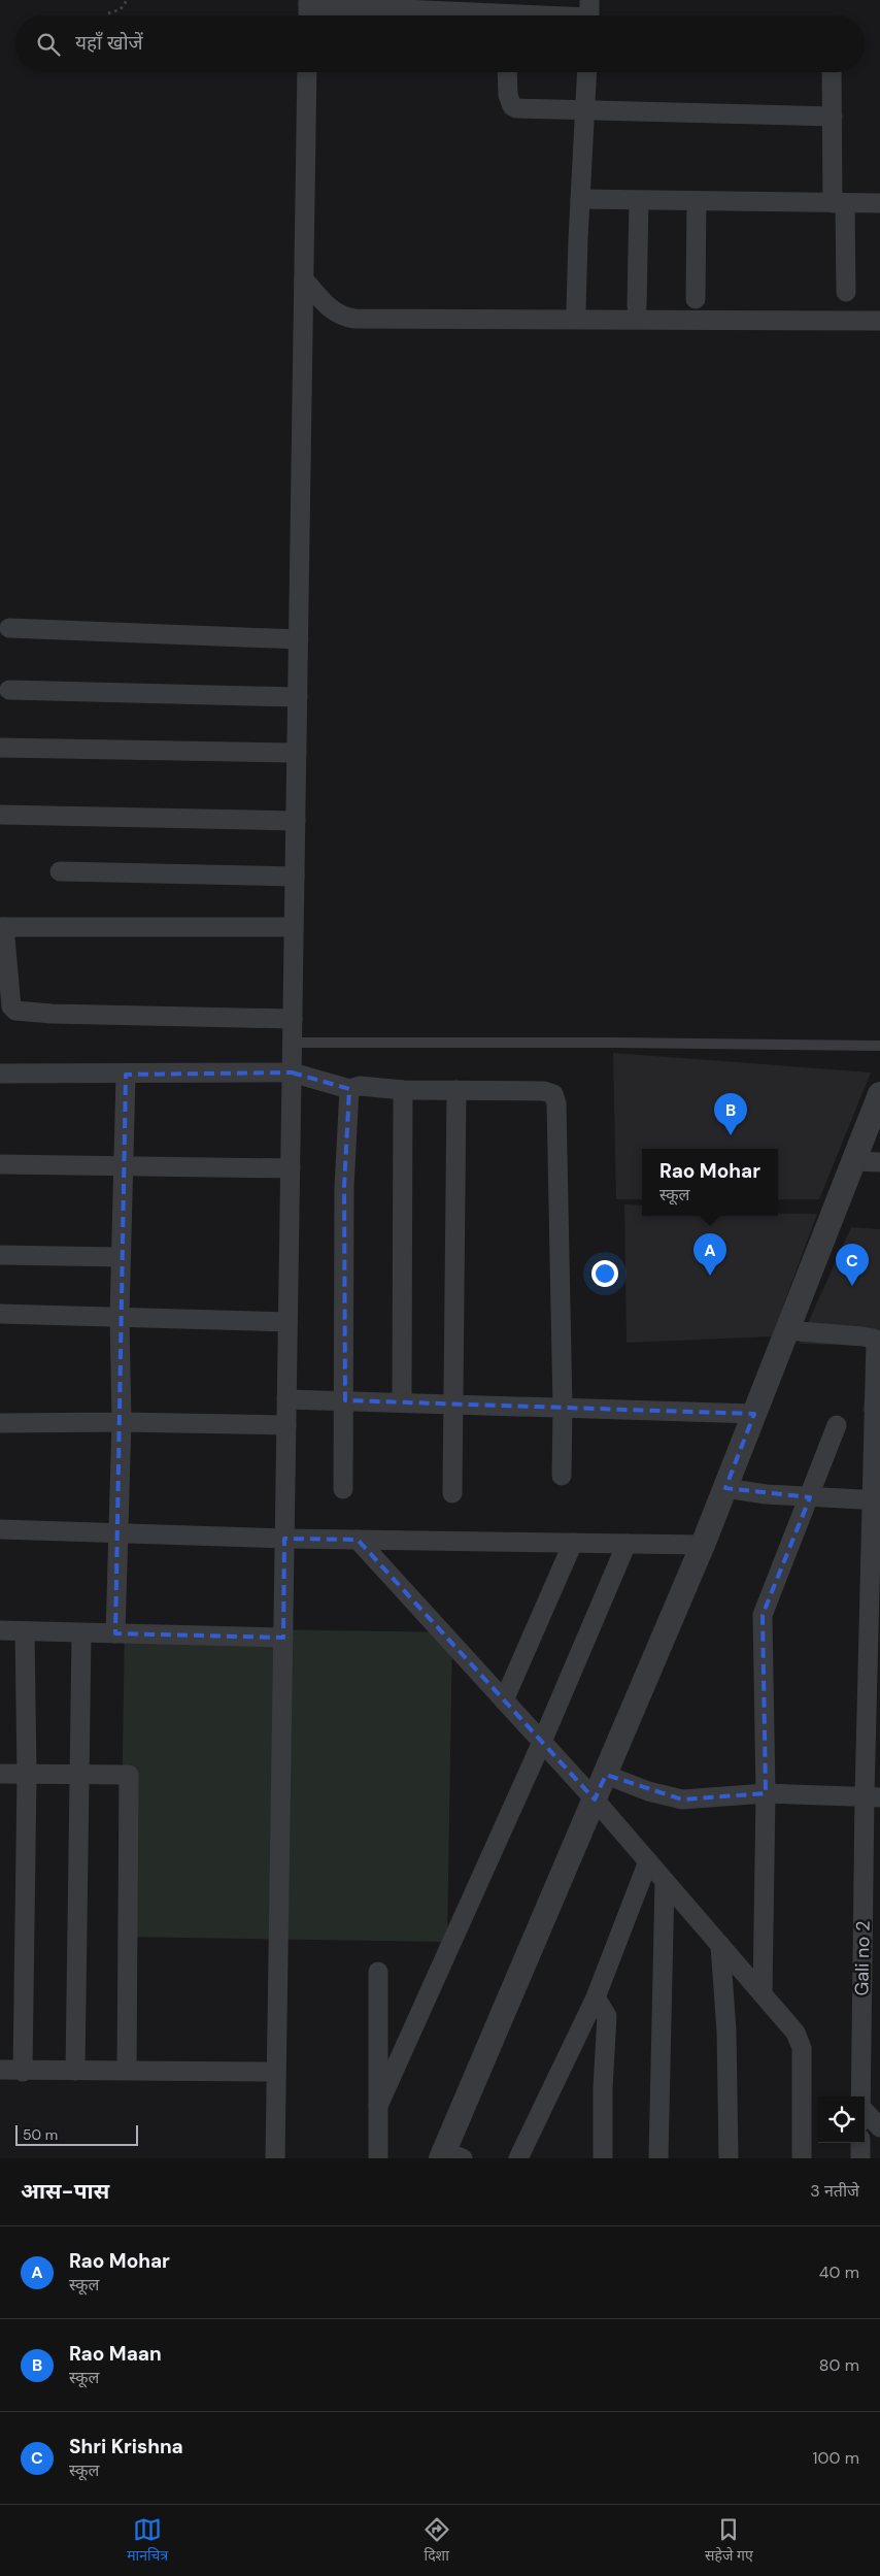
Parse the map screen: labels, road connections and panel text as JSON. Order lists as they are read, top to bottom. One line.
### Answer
{"streets":{"street":["Gali no 2"]},"scale_bar":"50 m","page":{"search":"यहाँ खोजें","pins":["B","A","C"],"popup":["Rao Mohar","स्कूल"],"scale":"50 m","heading":["आस-पास","3 नतीजे"],"list":[{"mark":"A","name":"Rao Mohar","note":"स्कूल","value":"40 m"},{"mark":"B","name":"Rao Maan","note":"स्कूल","value":"80 m"},{"mark":"C","name":"Shri Krishna","note":"स्कूल","value":"100 m"}],"nav":["मानचित्र","दिशा","सहेजे गए"]}}
